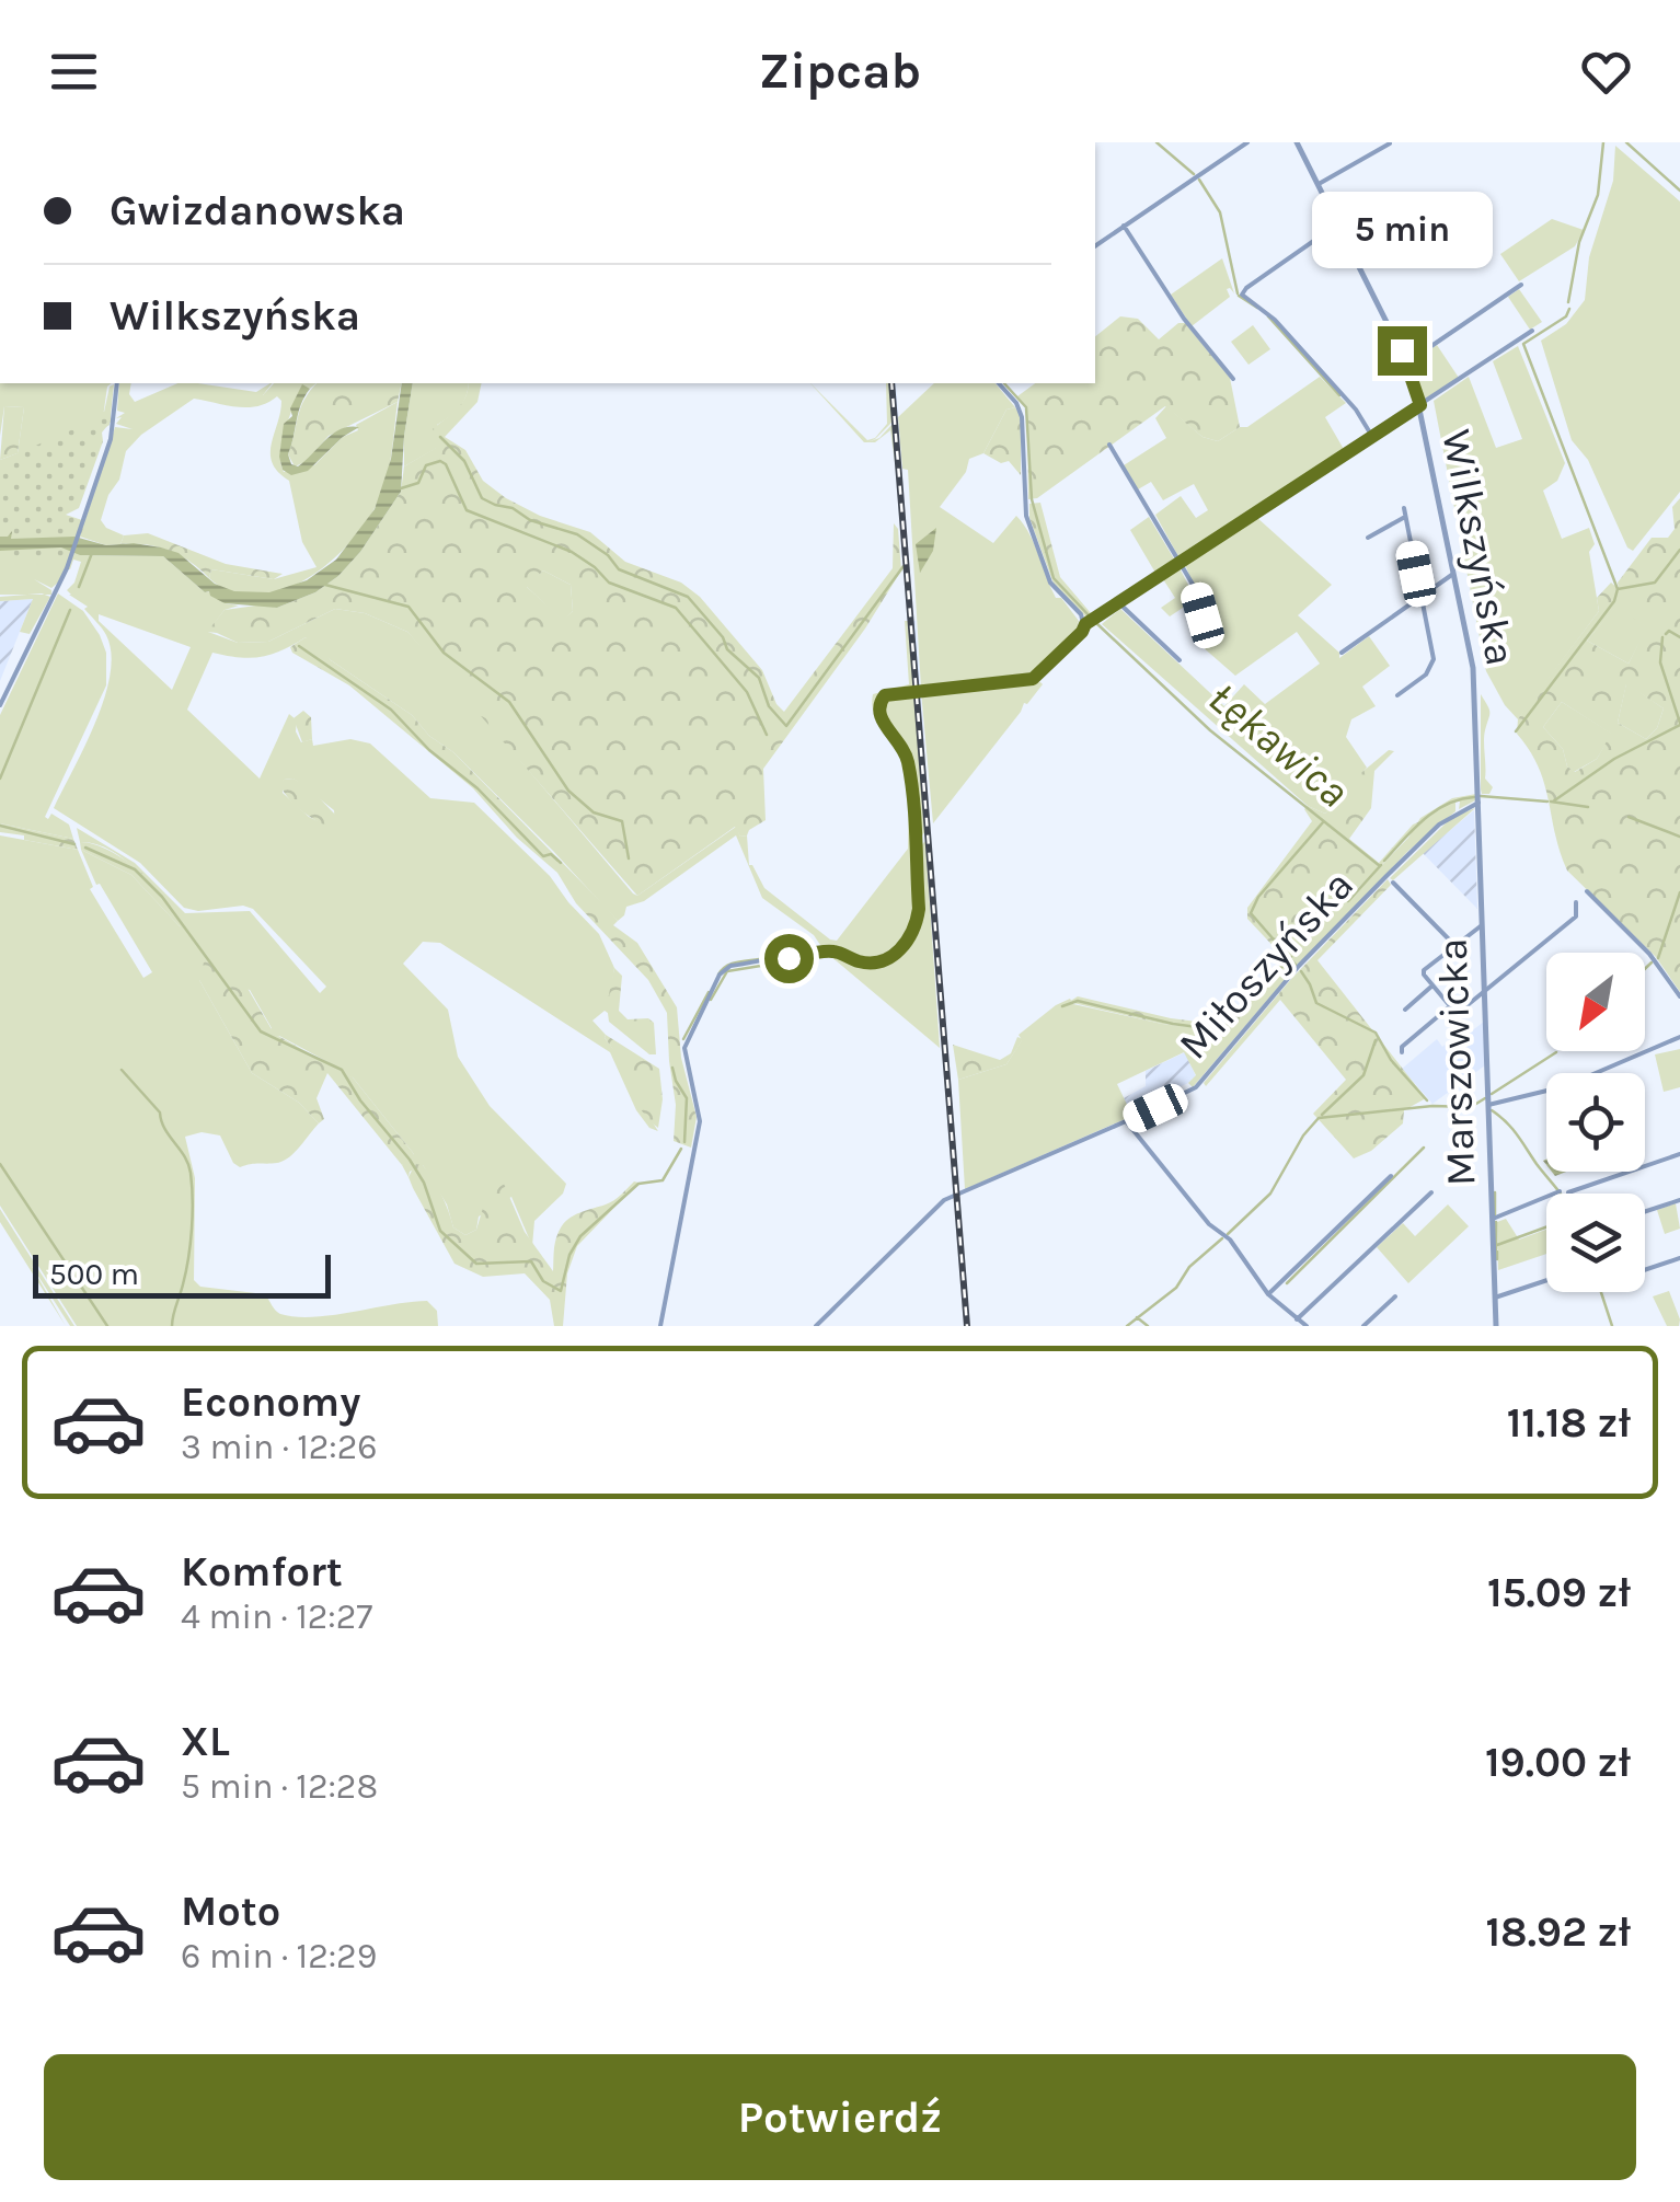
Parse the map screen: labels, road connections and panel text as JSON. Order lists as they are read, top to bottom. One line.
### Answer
{"streets":{"street":["Wilkszyńska","Miłoszyńska","Marszowicka"]},"crossings":[["Wilkszyńska","Miłoszyńska"],["Wilkszyńska","Marszowicka"],["Miłoszyńska","Marszowicka"]],"water":["Łękawica"],"scale_bar":"500 m","north":"bottom left","page":{"header":"Zipcab","banner":["Gwizdanowska","Wilkszyńska"],"bubble":"5 min","scale":"500 m","list":[{"name":"Economy","note":"3 min · 12:26","value":"11.18 zł"},{"name":"Komfort","note":"4 min · 12:27","value":"15.09 zł"},{"name":"XL","note":"5 min · 12:28","value":"19.00 zł"},{"name":"Moto","note":"6 min · 12:29","value":"18.92 zł"}],"buttons":"Potwierdź"}}
